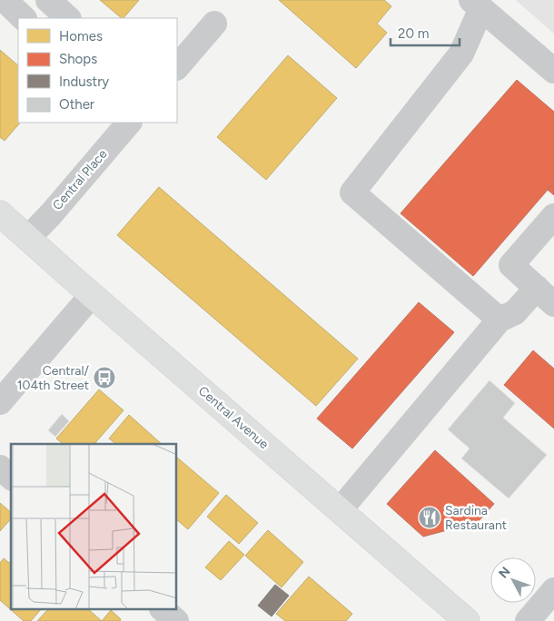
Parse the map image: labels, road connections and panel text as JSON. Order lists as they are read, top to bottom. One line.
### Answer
{"streets":{"main road":["Central Avenue"],"street":["Central Place"]},"crossings":[["Central Place","Central Avenue"]],"places":{"bus stop":["Central/ 104th Street"],"restaurant":["Sardina Restaurant"]},"legend":["Homes","Shops","Industry","Other"],"scale_bar":"20 m","north":"top left"}
